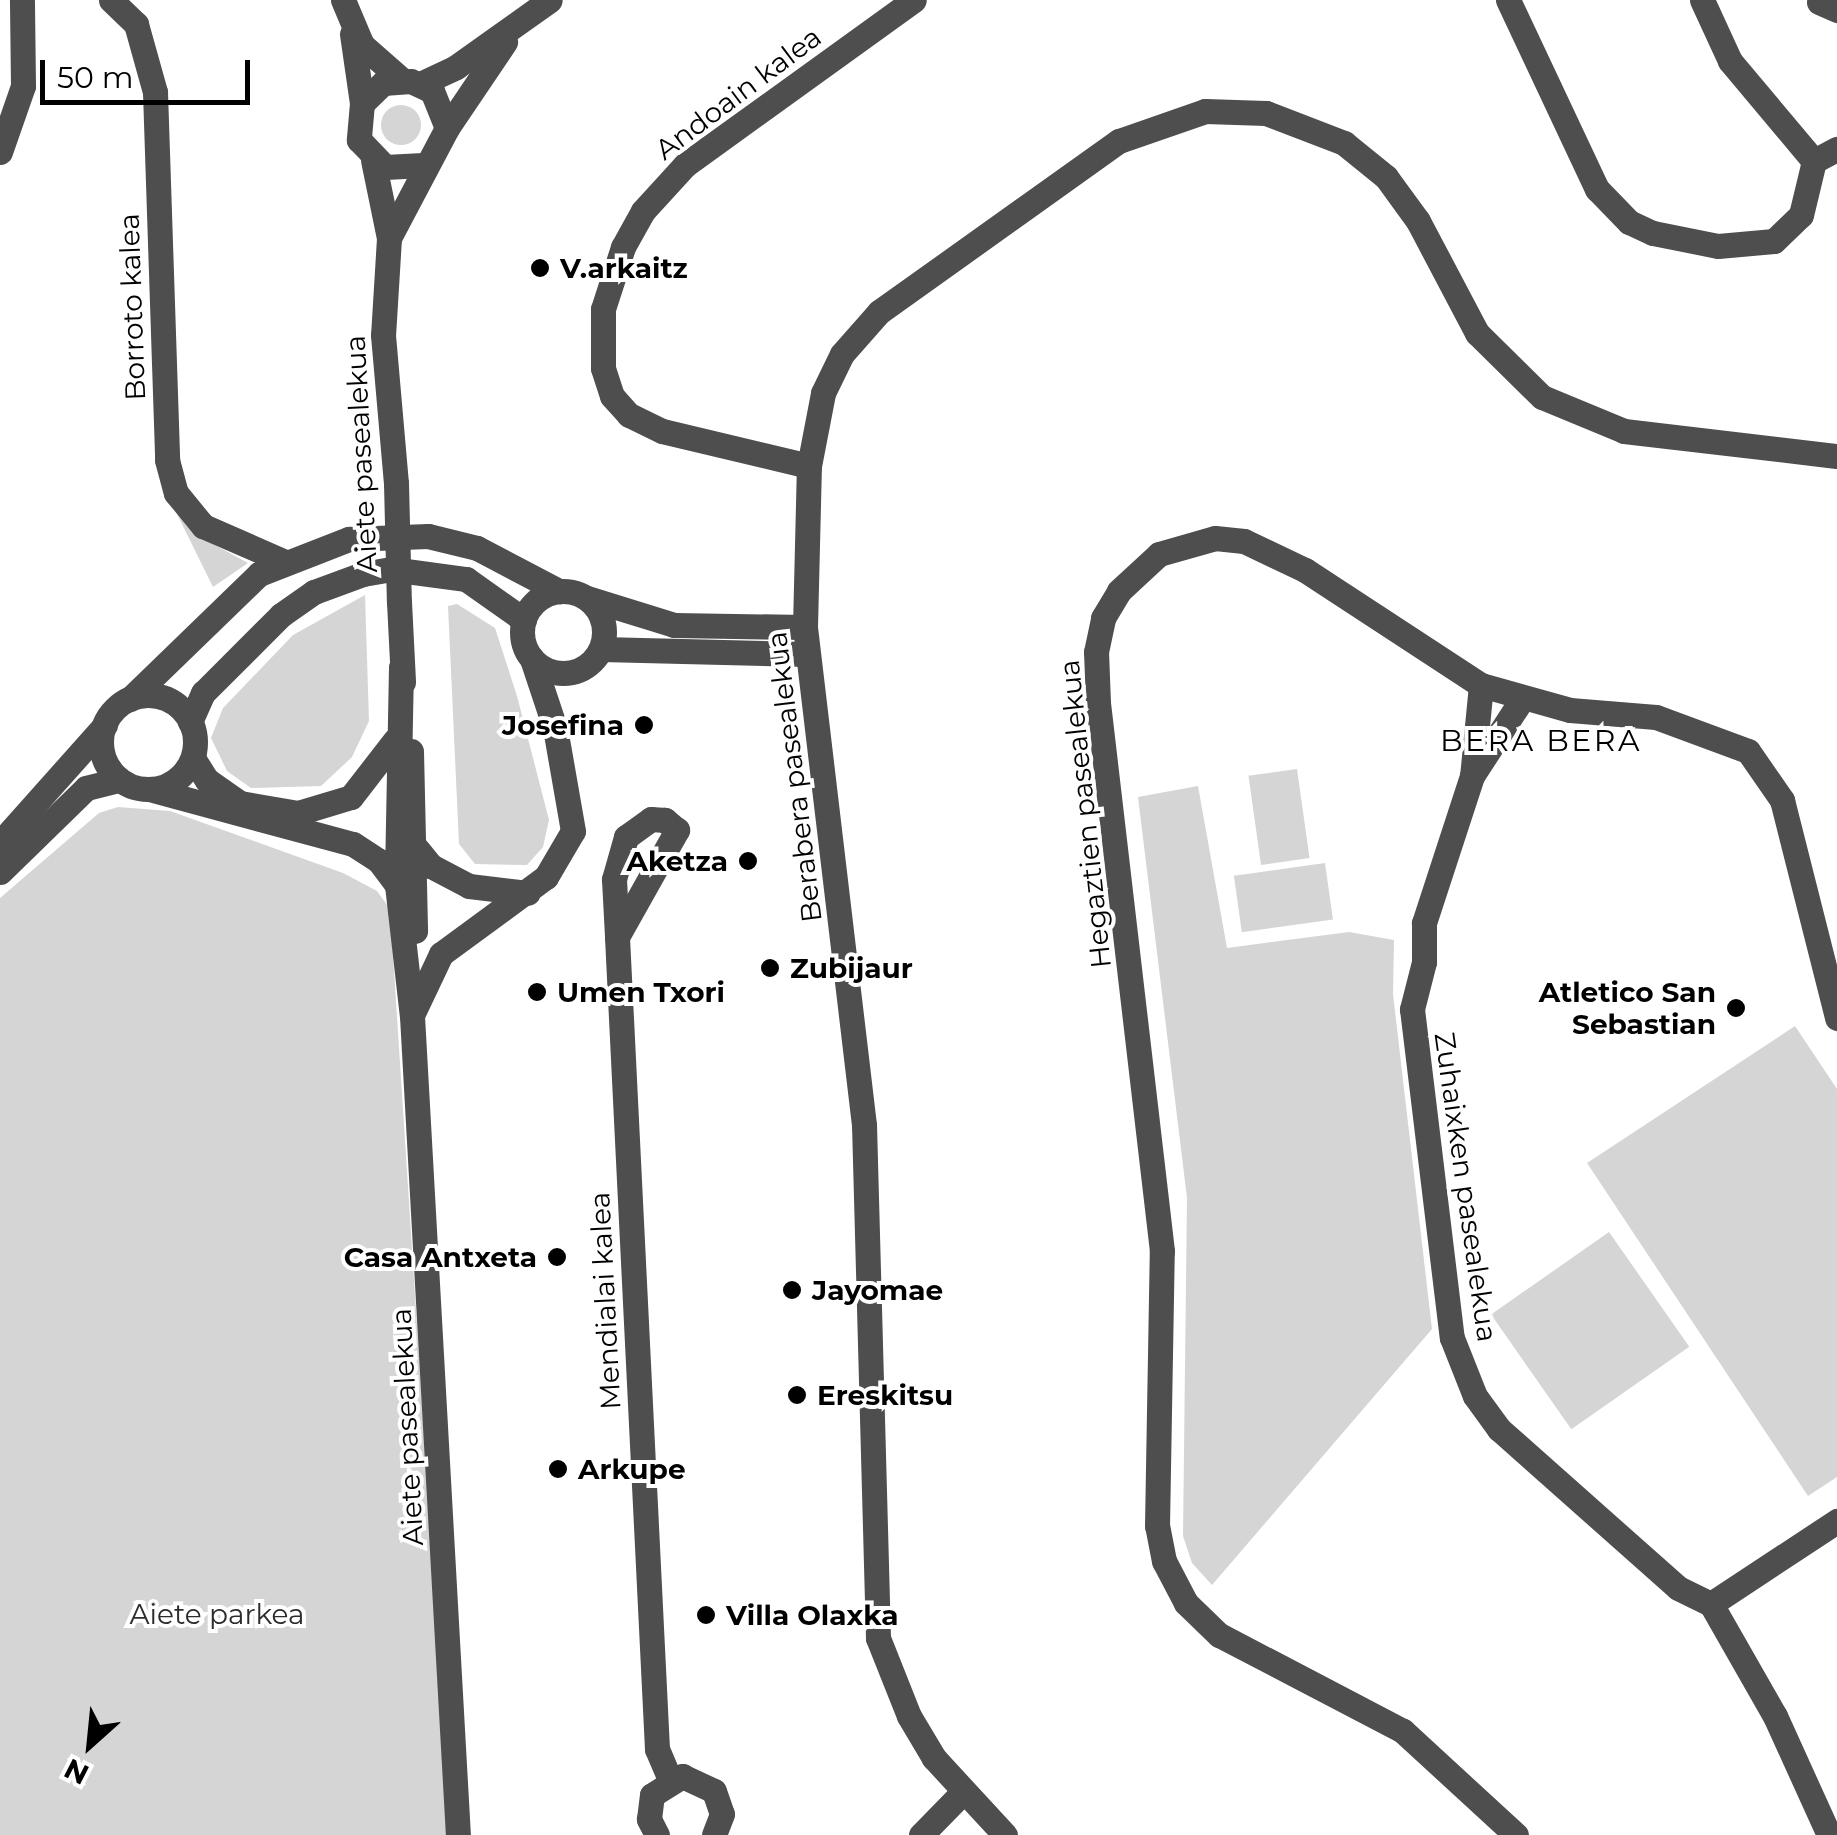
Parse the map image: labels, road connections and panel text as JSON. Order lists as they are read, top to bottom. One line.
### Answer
{"streets":{"street":["Andoain kalea","Borroto kalea","Aiete pasealekua","Berabera pasealekua","Hegaztien pasealekua","Zuhaixken pasealekua","Mendialai kalea"]},"crossings":[["Andoain kalea","Berabera pasealekua"],["Hegaztien pasealekua","Zuhaixken pasealekua"]],"districts":["BERA BERA"],"parks":["Aiete parkea"],"places":["V.arkaitz","Josefina","Aketza","Zubijaur","Umen Txori","Atletico San Sebastian","Casa Antxeta","Jayomae","Ereskitsu","Arkupe","Villa Olaxka"],"scale_bar":"50 m","north":"bottom left"}
